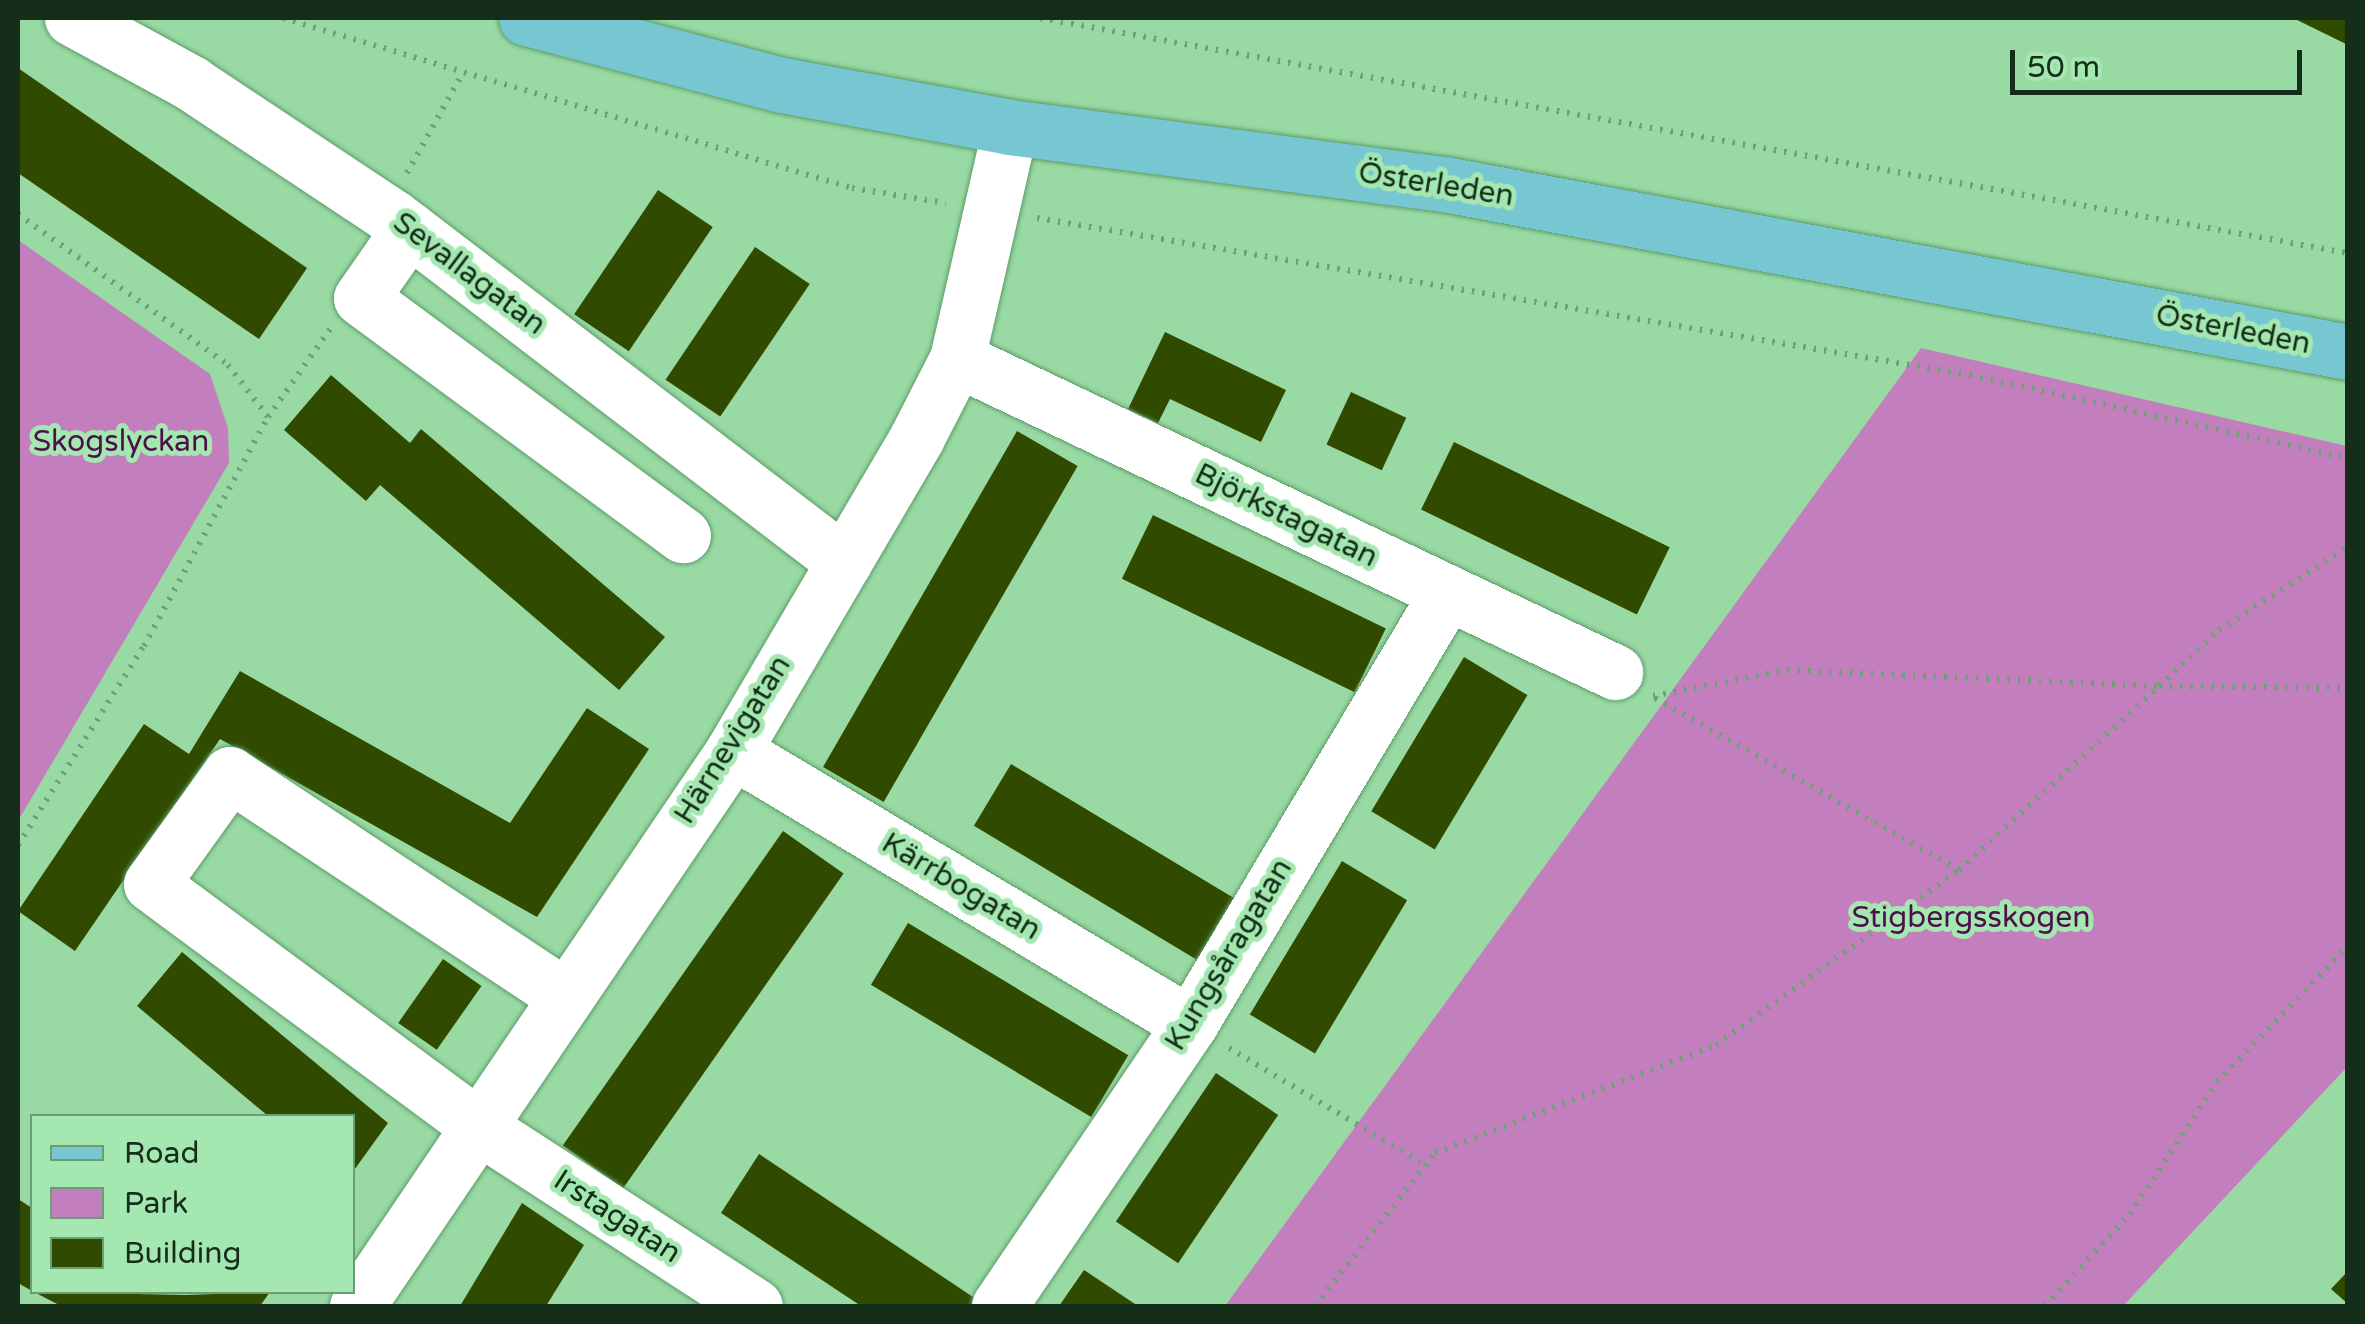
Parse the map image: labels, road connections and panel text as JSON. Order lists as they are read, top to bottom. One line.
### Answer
{"streets":{"main road":["Österleden"],"street":["Sevallagatan","Björkstagatan","Härnevigatan","Kärrbogatan","Kungsåragatan","Irstagatan"]},"crossings":[["Österleden","Härnevigatan"],["Sevallagatan","Härnevigatan"],["Björkstagatan","Härnevigatan"],["Björkstagatan","Kungsåragatan"],["Härnevigatan","Kärrbogatan"],["Härnevigatan","Irstagatan"],["Kärrbogatan","Kungsåragatan"]],"parks":["Skogslyckan","Stigbergsskogen"],"legend":["Road","Park","Building"],"scale_bar":"50 m"}
